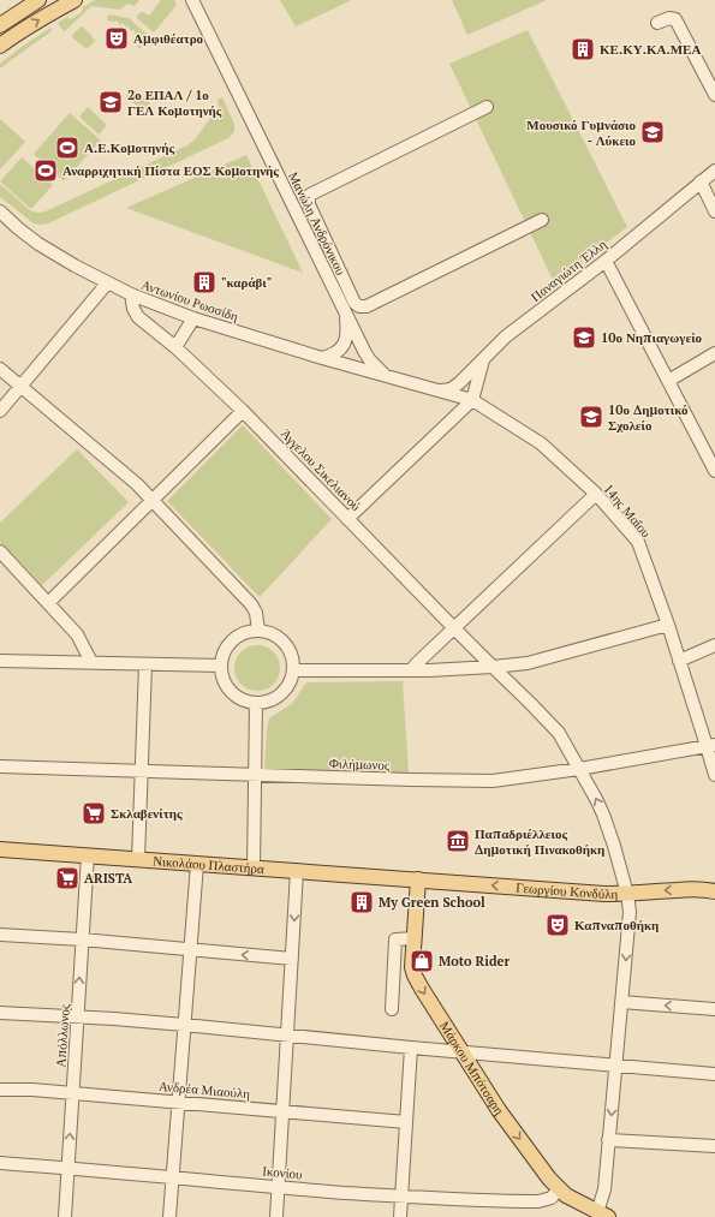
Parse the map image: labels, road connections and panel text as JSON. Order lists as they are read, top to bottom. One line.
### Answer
{"streets":{"main road":["Νικολάου Πλαστήρα","Γεωργίου Κονδύλη","Μάρκου Μπότσαρη"],"street":["Μανώλη Ανδρόνικου","Παναγιώτη Έλλη","Αντωνίου Ρωσσίδη","Άγγελου Σικελιανού","14ης Μαΐου","Φιλήμωνος","Απόλλωνος","Ανδρέα Μιαούλη","Ικονίου"]},"crossings":[["Μανώλη Ανδρόνικου","Αντωνίου Ρωσσίδη"],["Μανώλη Ανδρόνικου","14ης Μαΐου"],["Παναγιώτη Έλλη","14ης Μαΐου"],["Αντωνίου Ρωσσίδη","Άγγελου Σικελιανού"],["Αντωνίου Ρωσσίδη","14ης Μαΐου"],["Άγγελου Σικελιανού","Φιλήμωνος"],["Άγγελου Σικελιανού","Γεωργίου Κονδύλη"],["Άγγελου Σικελιανού","Μάρκου Μπότσαρη"],["14ης Μαΐου","Φιλήμωνος"],["Νικολάου Πλαστήρα","Γεωργίου Κονδύλη"],["Νικολάου Πλαστήρα","Απόλλωνος"],["Νικολάου Πλαστήρα","Μάρκου Μπότσαρη"],["Γεωργίου Κονδύλη","Μάρκου Μπότσαρη"],["Απόλλωνος","Ανδρέα Μιαούλη"],["Απόλλωνος","Ικονίου"],["Μάρκου Μπότσαρη","Ικονίου"]],"one_way":["Γεωργίου Κονδύλη","Μάρκου Μπότσαρη"],"places":{"theatre":["Αμφιθέατρο","Καπναποθήκη"],"building":["ΚΕ.ΚΥ.ΚΑ.ΜΕΑ","\"καράβι\"","My Green School"],"school or university":["2ο ΕΠΑΛ / 1ο ΓΕΛ Κομοτηνής","Μουσικό Γυμνάσιο - Λύκειο","10ο Νηπιαγωγείο","10ο Δημοτικό Σχολείο"],"sports":["Α.Ε.Κομοτηνής","Αναρριχητική Πίστα ΕΟΣ Κομοτηνής"],"supermarket":["Σκλαβενίτης","ARISTA"],"museum":["Παπαδριέλλειος Δημοτική Πινακοθήκη"],"shop":["Moto Rider"]}}
